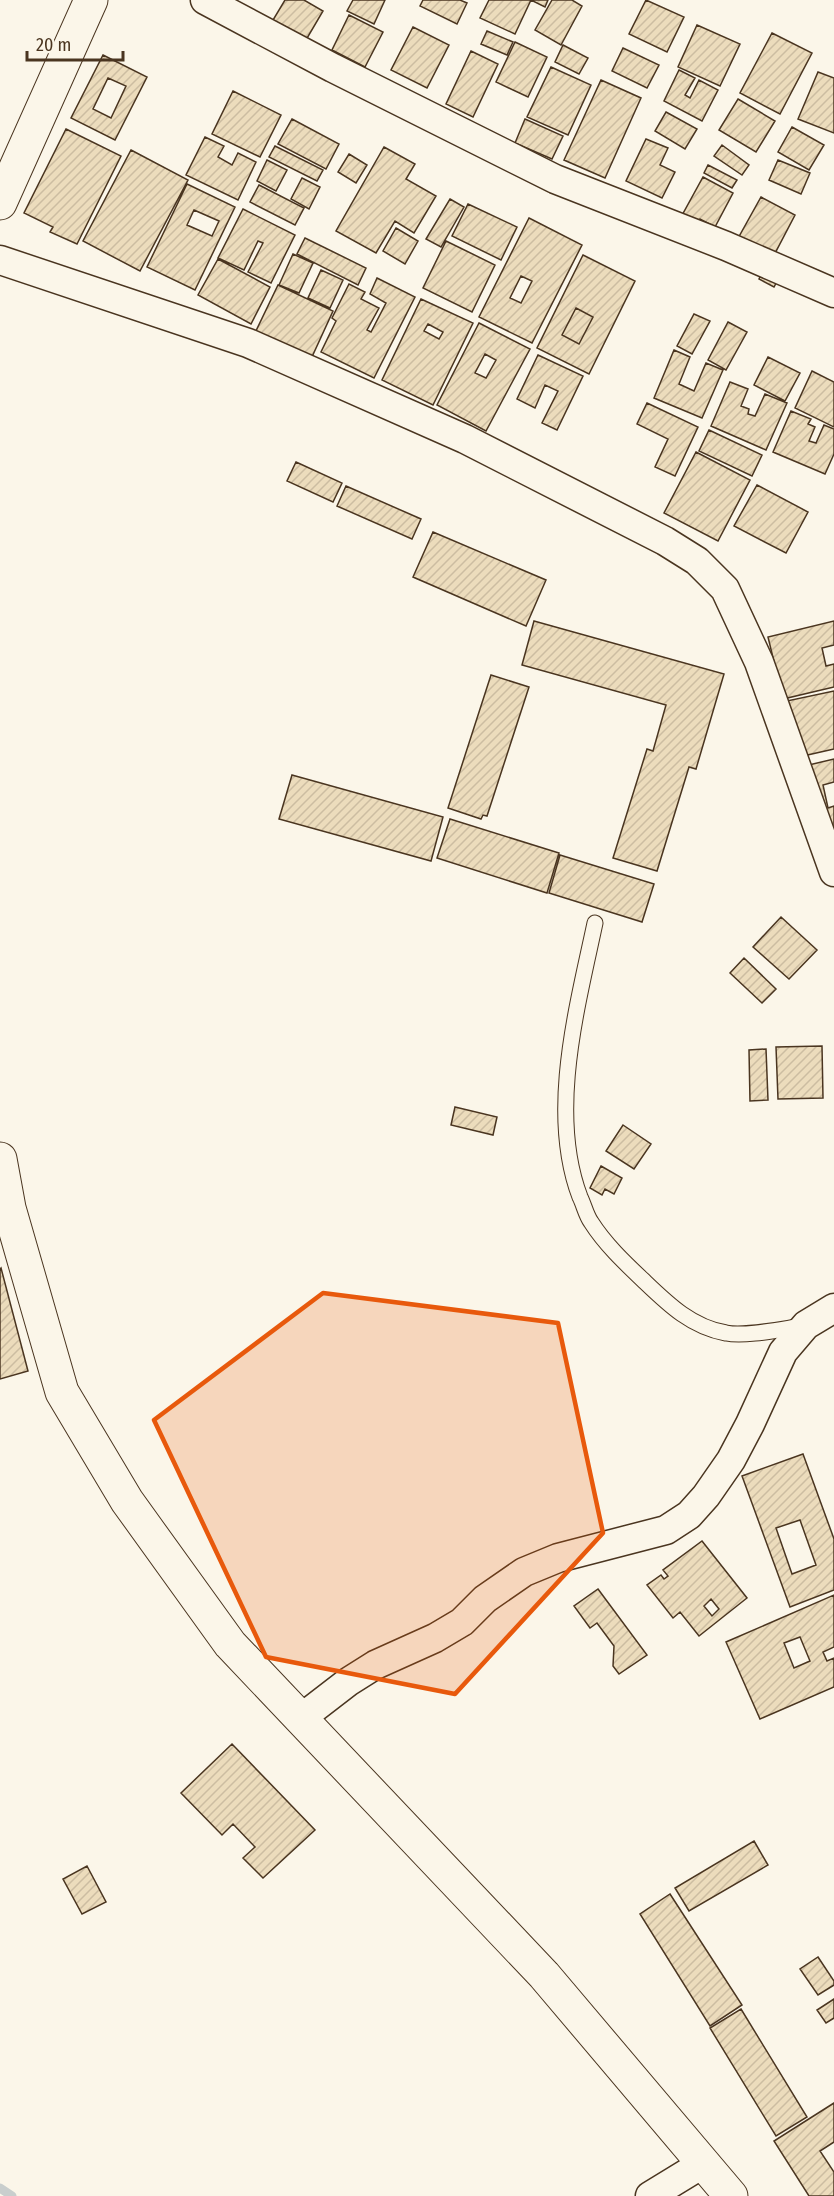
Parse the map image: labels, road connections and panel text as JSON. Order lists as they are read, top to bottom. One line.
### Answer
{"scale_bar":"20 m"}
